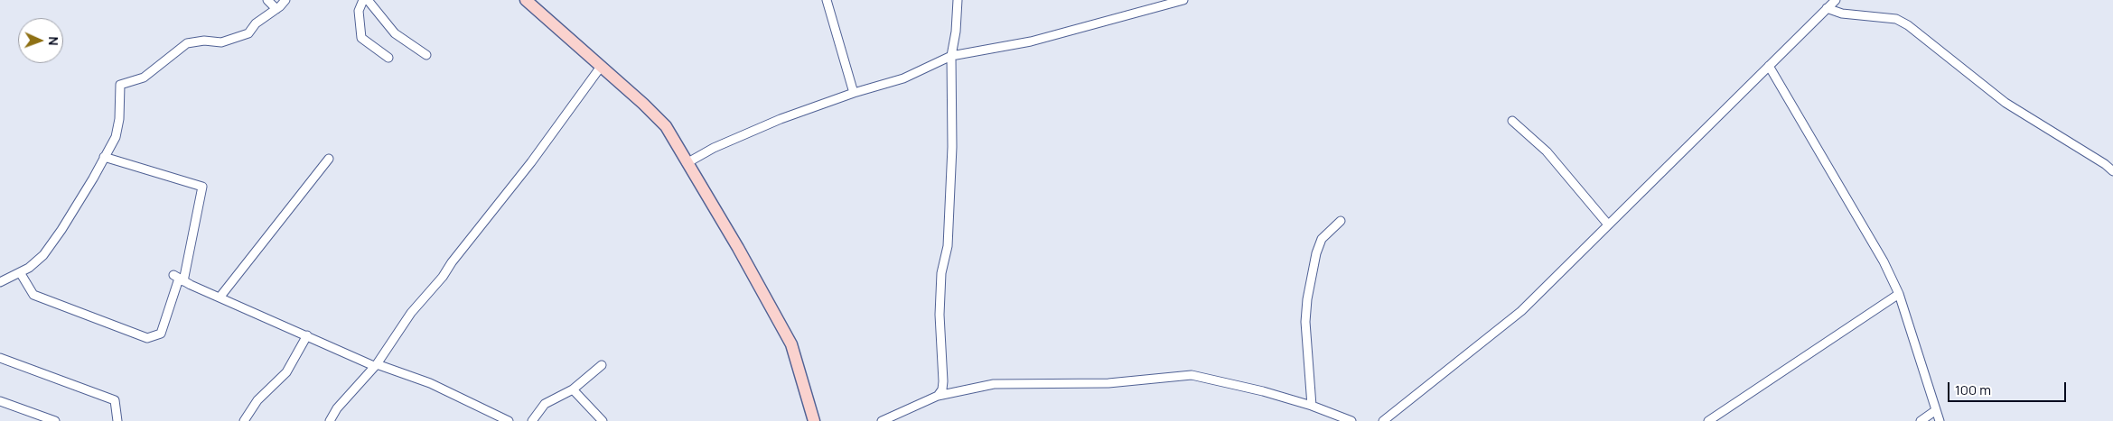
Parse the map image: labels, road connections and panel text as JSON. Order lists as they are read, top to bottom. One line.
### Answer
{"scale_bar":"100 m","north":"right"}
